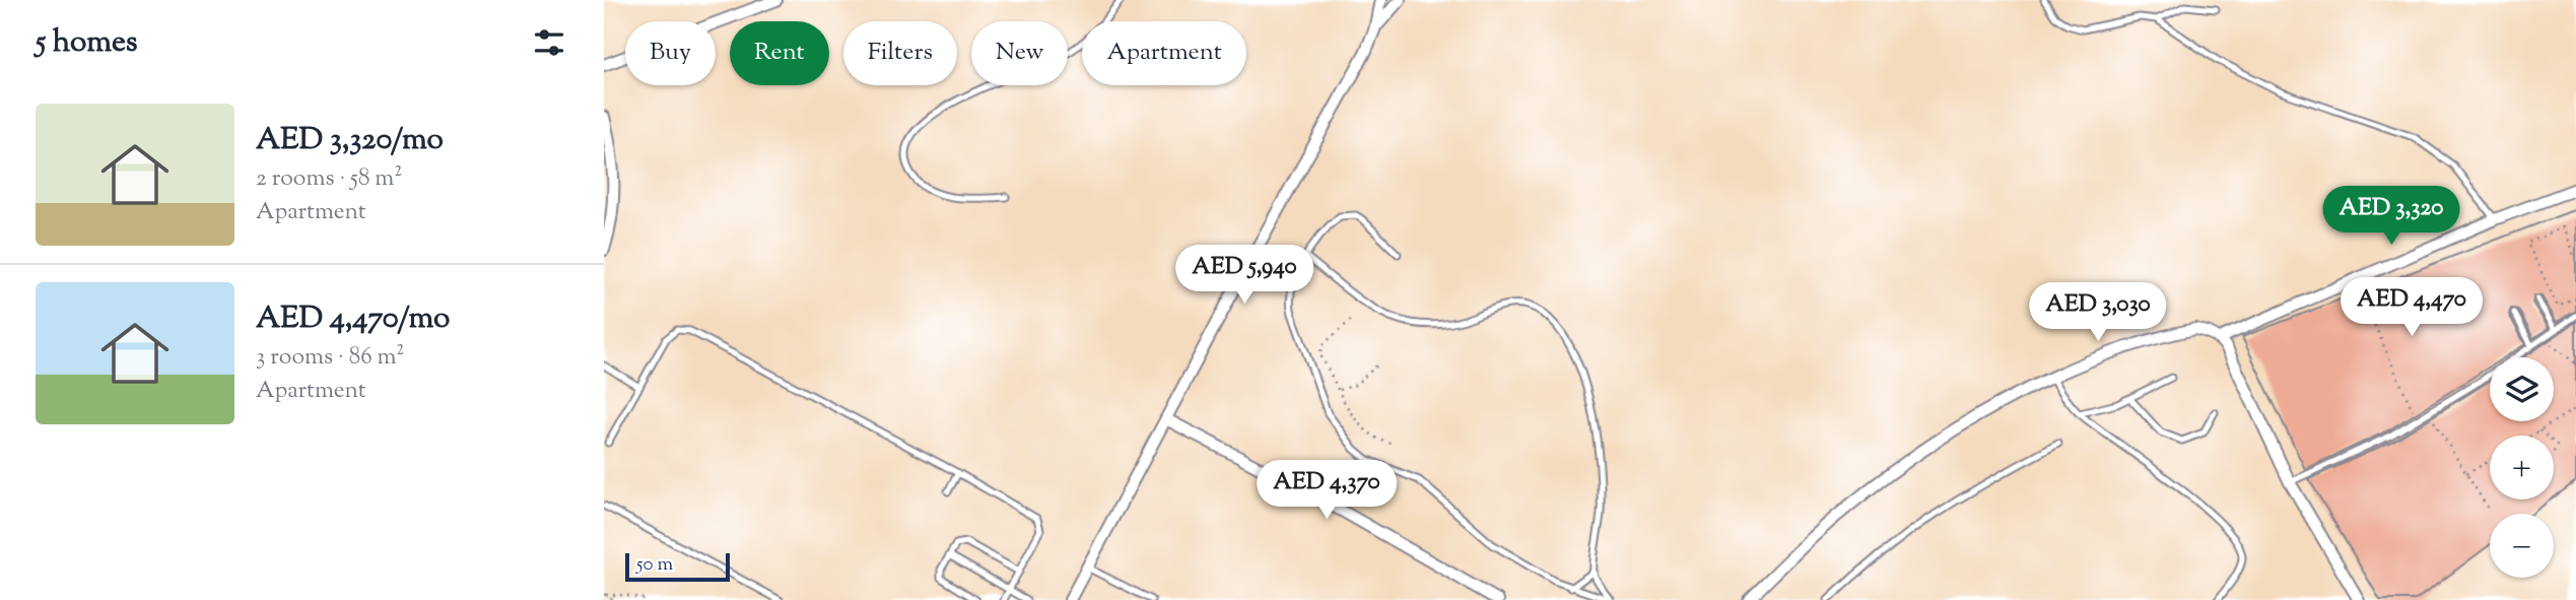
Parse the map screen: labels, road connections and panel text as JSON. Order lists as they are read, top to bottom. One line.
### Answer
{"scale_bar":"50 m","page":{"heading":"5 homes","chip":["Buy","Rent","Filters","New","Apartment"],"list":[{"name":"AED 3,320/mo","note":"2 rooms · 58 m² · Apartment"},{"name":"AED 4,470/mo","note":"3 rooms · 86 m² · Apartment"}],"price":["AED 3,320","AED 5,940","AED 4,470","AED 3,030","AED 4,370"],"map_buttons":["+","−"],"scale":"50 m"}}
